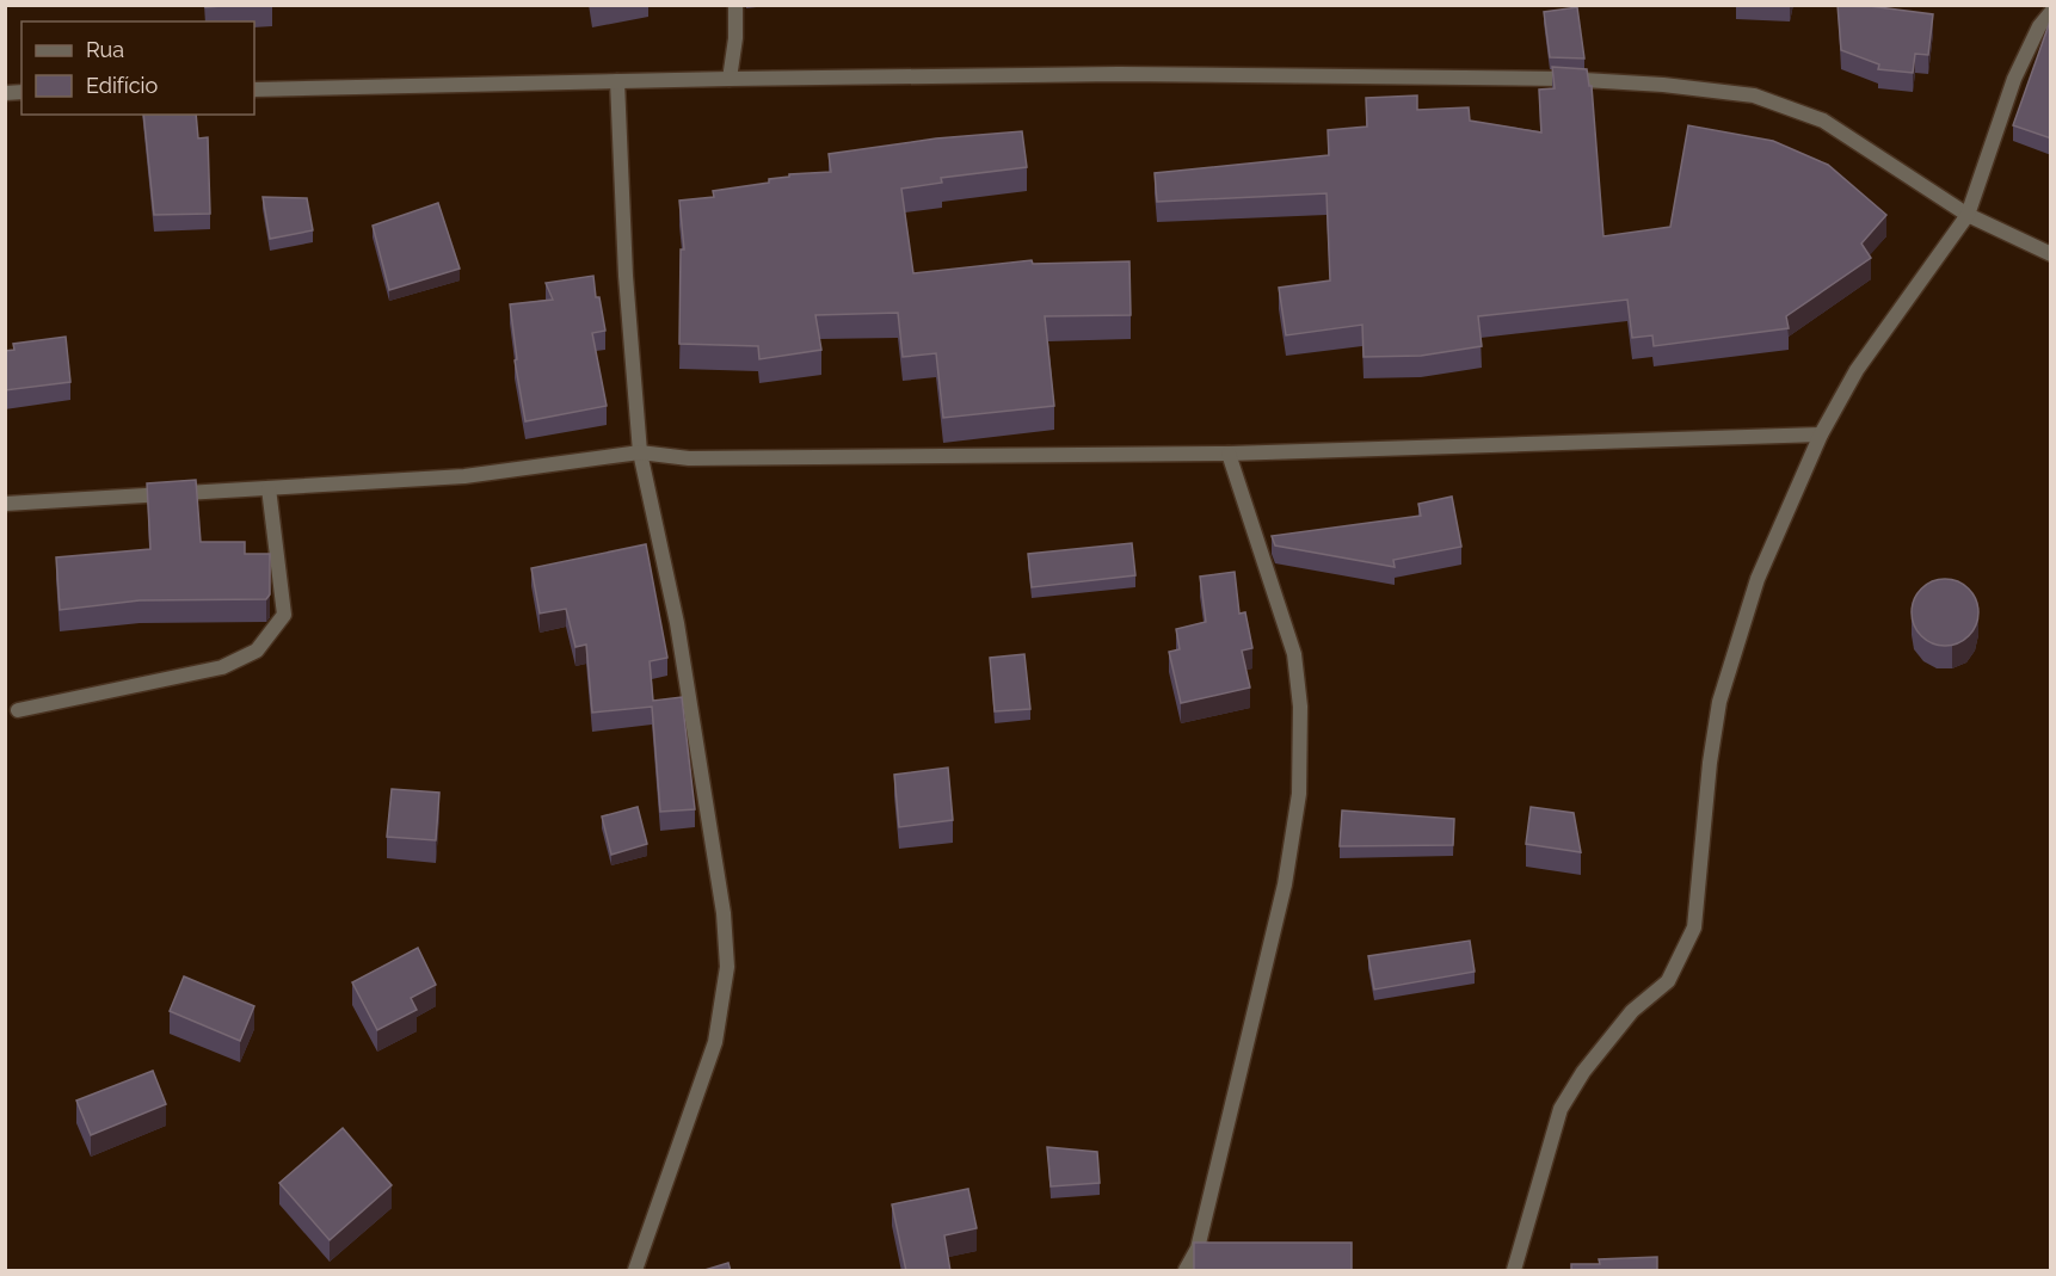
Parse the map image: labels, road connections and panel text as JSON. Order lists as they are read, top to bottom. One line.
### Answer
{"legend":["Rua","Edifício"]}
